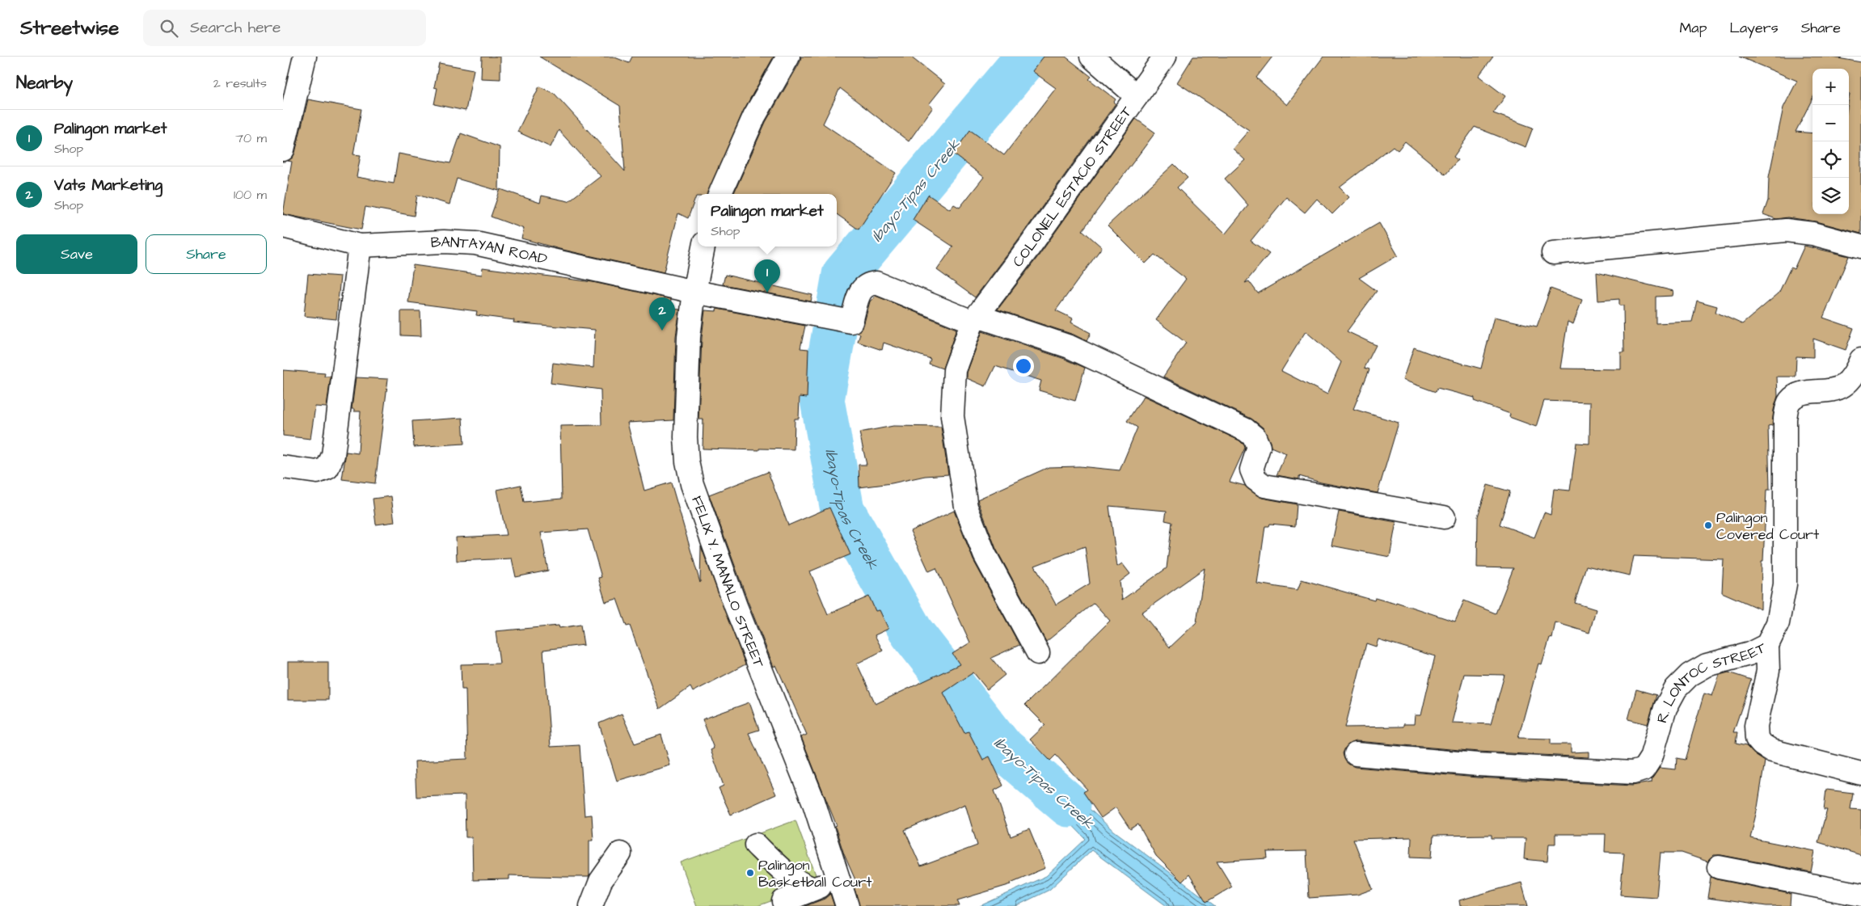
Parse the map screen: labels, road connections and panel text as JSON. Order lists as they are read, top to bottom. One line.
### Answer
{"streets":{"street":["COLONEL ESTACIO STREET","BANTAYAN ROAD","FELIX Y. MANALO STREET","R. LONTOC STREET"]},"crossings":[["COLONEL ESTACIO STREET","BANTAYAN ROAD"],["BANTAYAN ROAD","FELIX Y. MANALO STREET"]],"water":["Ibayo-Tipas Creek"],"places":["Palingon Covered Court","Palingon Basketball Court"],"page":{"header":"Streetwise","search":"Search here","nav":["Map","Layers","Share"],"heading":["Nearby","2 results"],"map_buttons":["+","−"],"list":[{"mark":"1","name":"Palingon market","note":"Shop","value":"70 m"},{"mark":"2","name":"Vats Marketing","note":"Shop","value":"100 m"}],"popup":["Palingon market","Shop"],"buttons":["Save","Share"],"pins":["1","2"]}}
